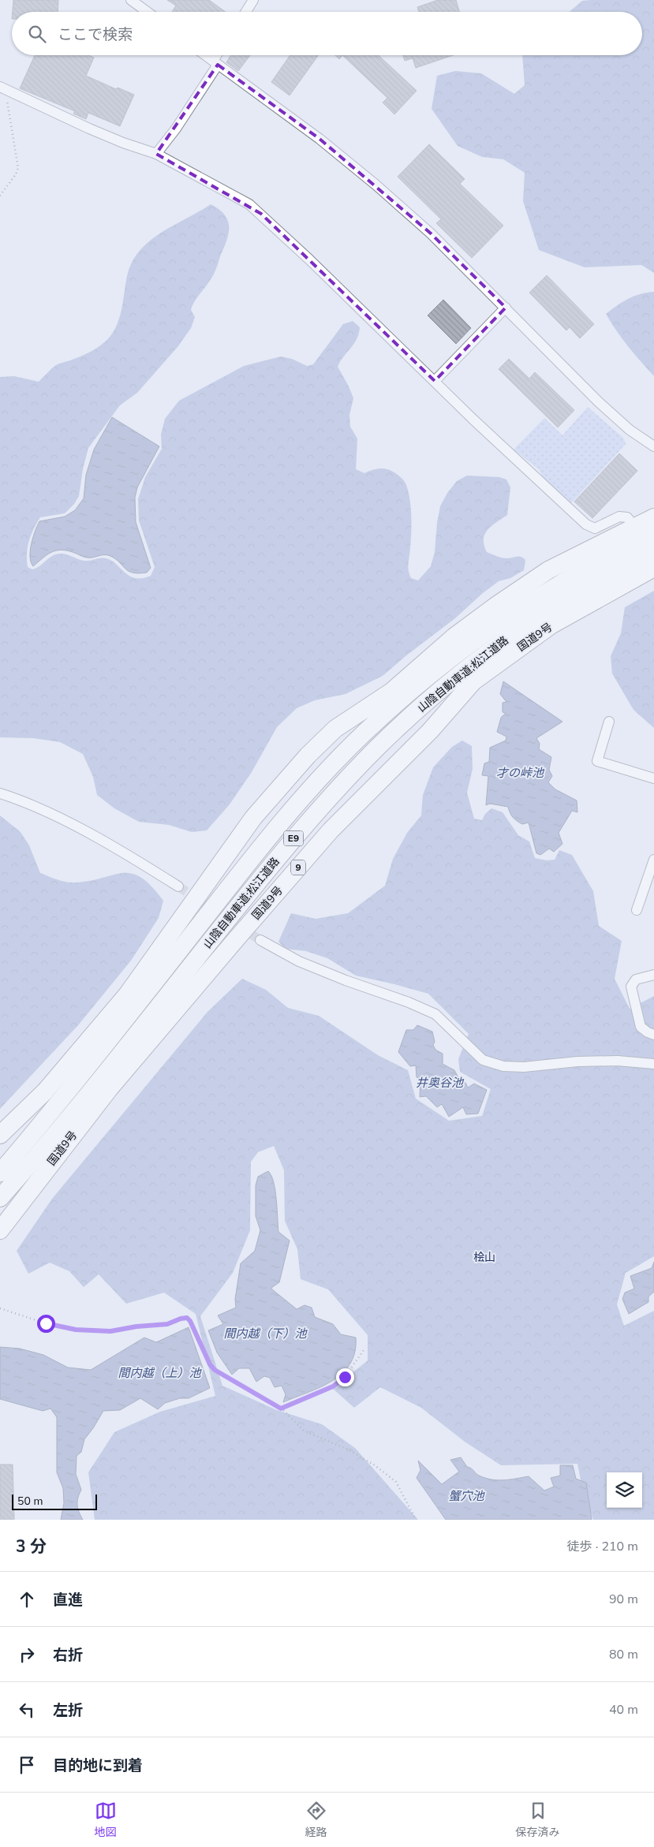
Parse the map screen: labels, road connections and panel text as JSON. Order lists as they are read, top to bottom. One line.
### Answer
{"streets":{"highway":["国道9号","山陰自動車道;松江道路","E9","9"]},"water":["才の峠池","井奥谷池","間内越（下）池","間内越（上）池","蟹穴池"],"parks":["桧山"],"scale_bar":"50 m","page":{"search":"ここで検索","scale":"50 m","heading":["3 分","徒歩 · 210 m"],"list":[["直進","90 m"],["右折","80 m"],["左折","40 m"],"目的地に到着"],"nav":["地図","経路","保存済み"]}}
